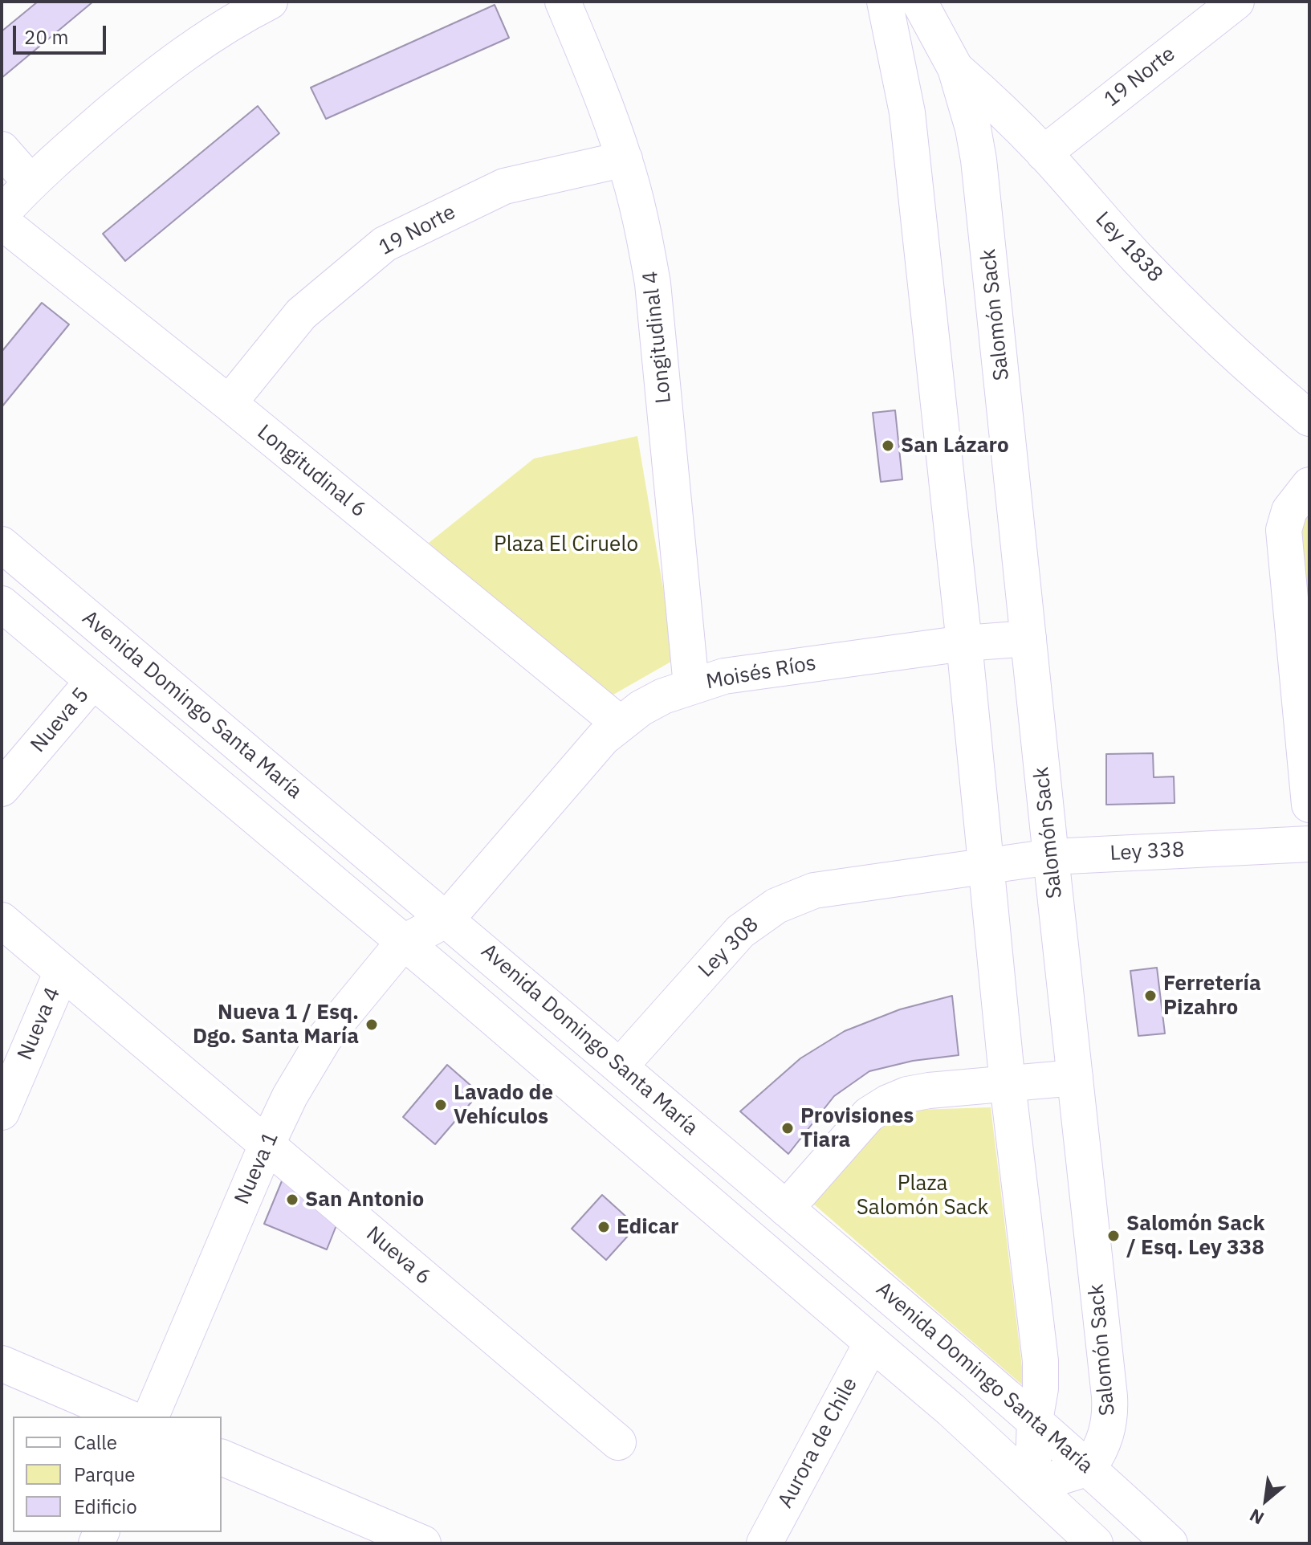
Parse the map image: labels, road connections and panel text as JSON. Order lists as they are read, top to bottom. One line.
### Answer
{"streets":{"street":["19 Norte","Ley 1838","Salomón Sack","Longitudinal 4","Longitudinal 6","Moisés Ríos","Avenida Domingo Santa María","Nueva 5","Ley 338","Ley 308","Nueva 4","Nueva 1","Nueva 6","Aurora de Chile"]},"crossings":[["19 Norte","Ley 1838"],["19 Norte","Longitudinal 4"],["19 Norte","Longitudinal 6"],["Ley 1838","Salomón Sack"],["Salomón Sack","Moisés Ríos"],["Salomón Sack","Avenida Domingo Santa María"],["Salomón Sack","Ley 338"],["Longitudinal 4","Moisés Ríos"],["Longitudinal 6","Moisés Ríos"],["Moisés Ríos","Avenida Domingo Santa María"],["Moisés Ríos","Nueva 1"],["Avenida Domingo Santa María","Ley 308"],["Ley 338","Ley 308"],["Nueva 4","Nueva 6"],["Nueva 1","Nueva 6"]],"parks":["Plaza El Ciruelo","Plaza Salomón Sack"],"places":["San Lázaro","Ferretería Pizahro","Nueva 1 / Esq. Dgo. Santa María","Lavado de Vehículos","Provisiones Tiara","San Antonio","Edicar","Salomón Sack / Esq. Ley 338"],"legend":["Calle","Parque","Edificio"],"scale_bar":"20 m","north":"bottom left"}
